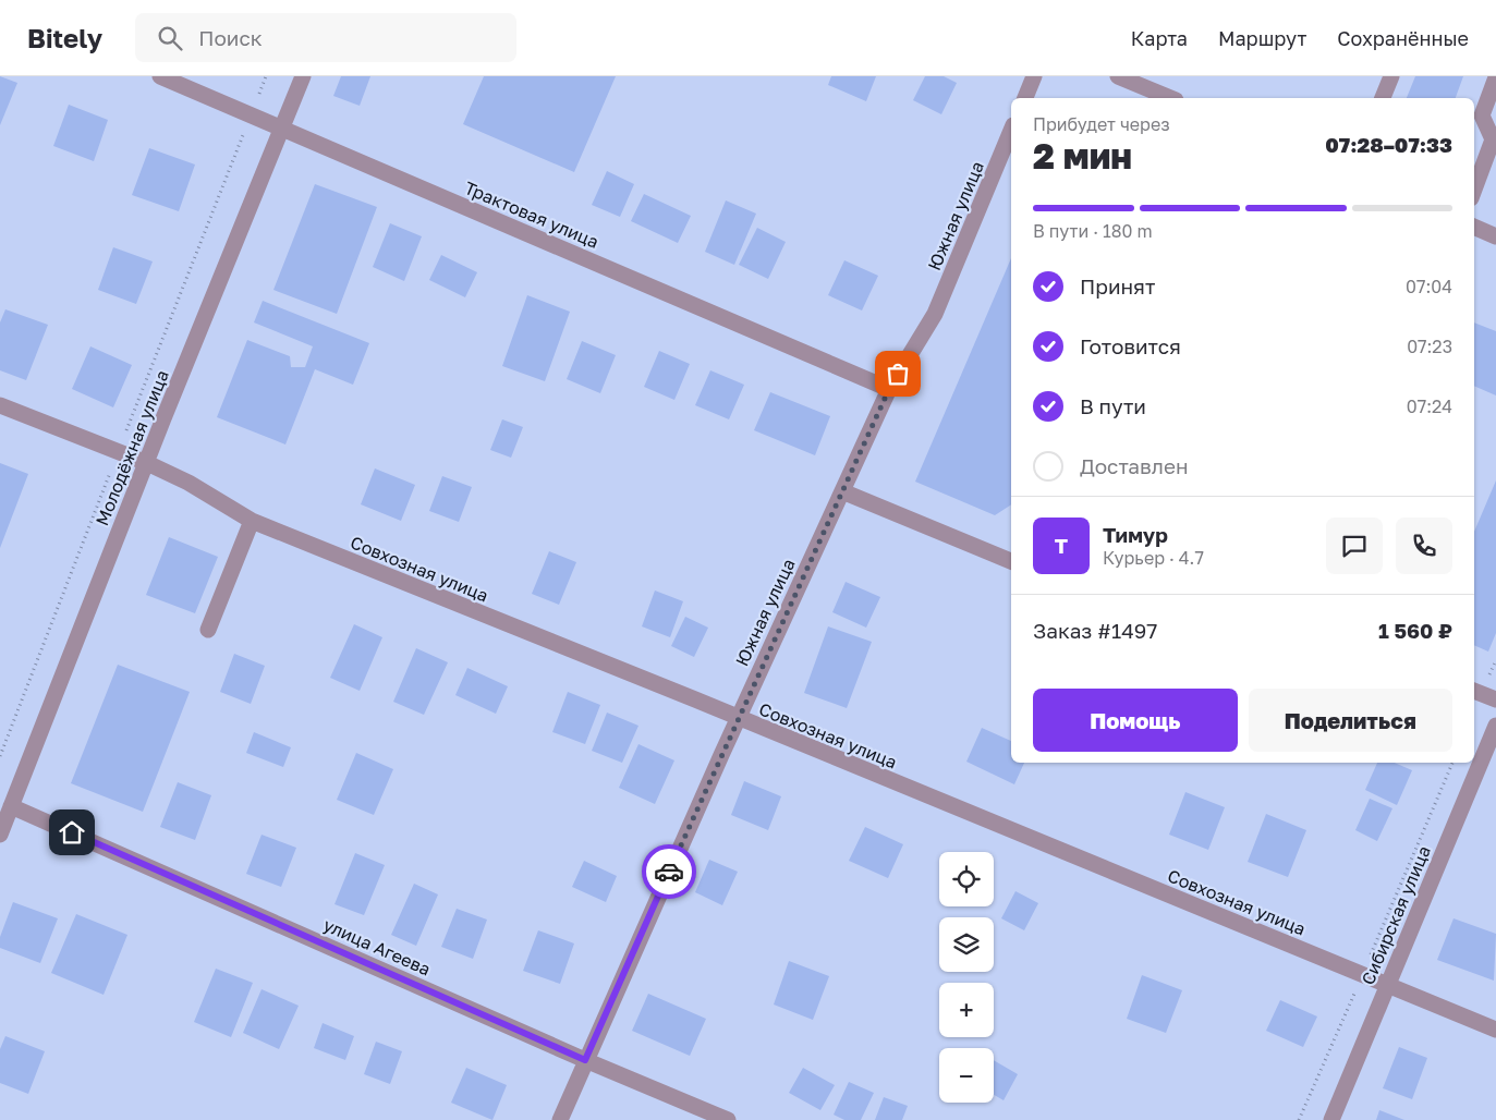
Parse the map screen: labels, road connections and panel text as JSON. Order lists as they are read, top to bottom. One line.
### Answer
{"streets":{"street":["Трактовая улица","Южная улица","Молодёжная улица","Совхозная улица","Сибирская улица","улица Агеева"]},"crossings":[["Трактовая улица","Южная улица"],["Трактовая улица","Молодёжная улица"],["Южная улица","Совхозная улица"],["Южная улица","улица Агеева"],["Молодёжная улица","Совхозная улица"],["Молодёжная улица","улица Агеева"],["Совхозная улица","Сибирская улица"]],"page":{"header":"Bitely","search":"Поиск","nav":["Карта","Маршрут","Сохранённые"],"heading":["2 мин","Прибудет через","07:28–07:33"],"panel":["Тимур","Курьер · 4.7","Заказ #1497","1 560 ₽"],"bar":"В пути · 180 m","list":[["Принят","07:04"],["Готовится","07:23"],["В пути","07:24"],"Доставлен"],"round":"Т","buttons":["Помощь","Поделиться"],"map_buttons":["+","−"]}}
